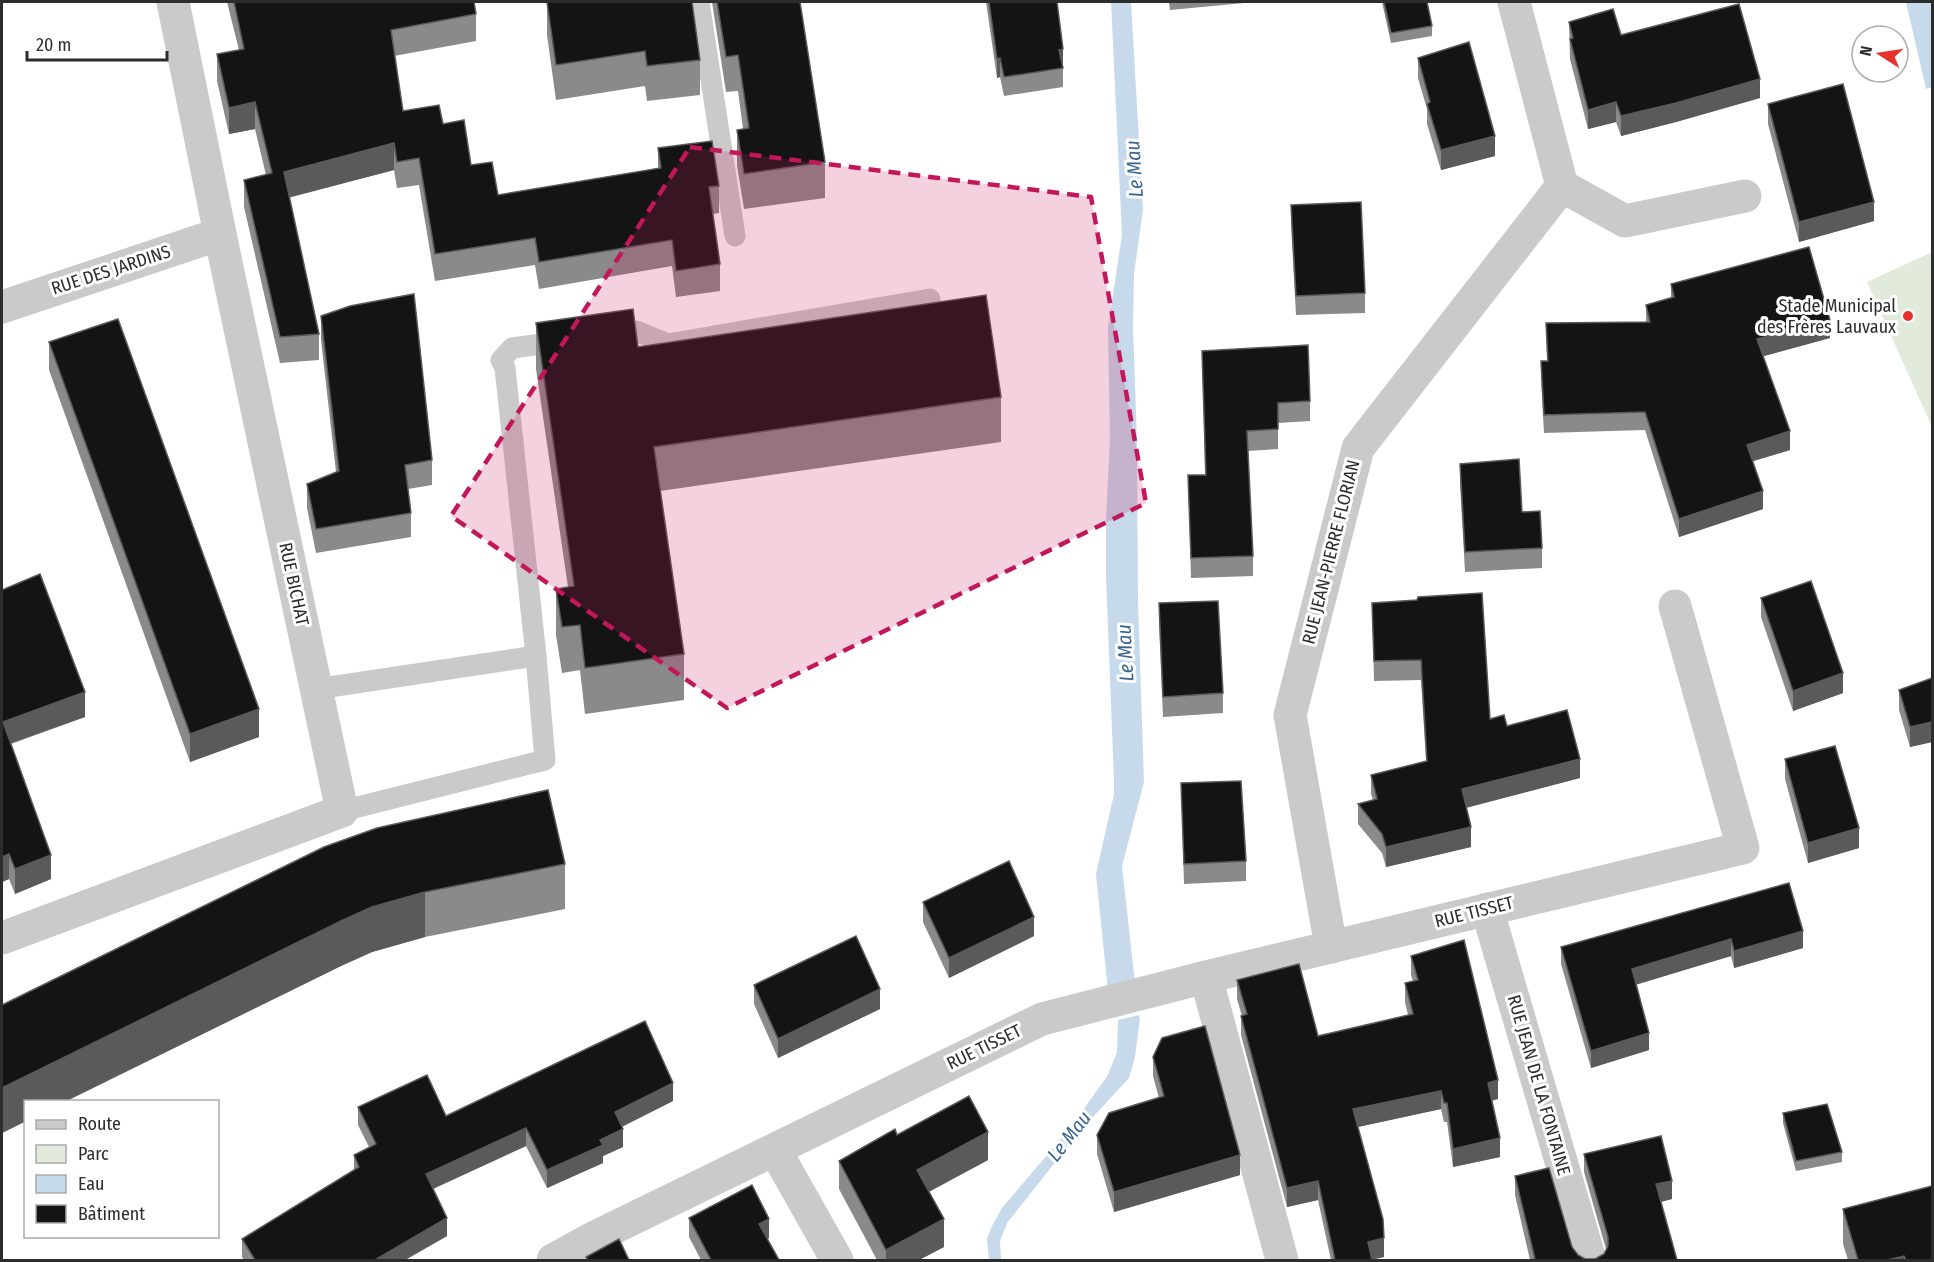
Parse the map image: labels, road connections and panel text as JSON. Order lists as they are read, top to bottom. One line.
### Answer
{"streets":{"street":["RUE DES JARDINS","RUE JEAN-PIERRE FLORIAN","RUE BICHAT","RUE TISSET","RUE JEAN DE LA FONTAINE"]},"crossings":[["RUE DES JARDINS","RUE BICHAT"],["RUE JEAN-PIERRE FLORIAN","RUE TISSET"],["RUE TISSET","RUE JEAN DE LA FONTAINE"]],"water":["Le Mau"],"places":["Stade Municipal des Frères Lauvaux"],"legend":["Route","Parc","Eau","Bâtiment"],"scale_bar":"20 m","north":"left"}
